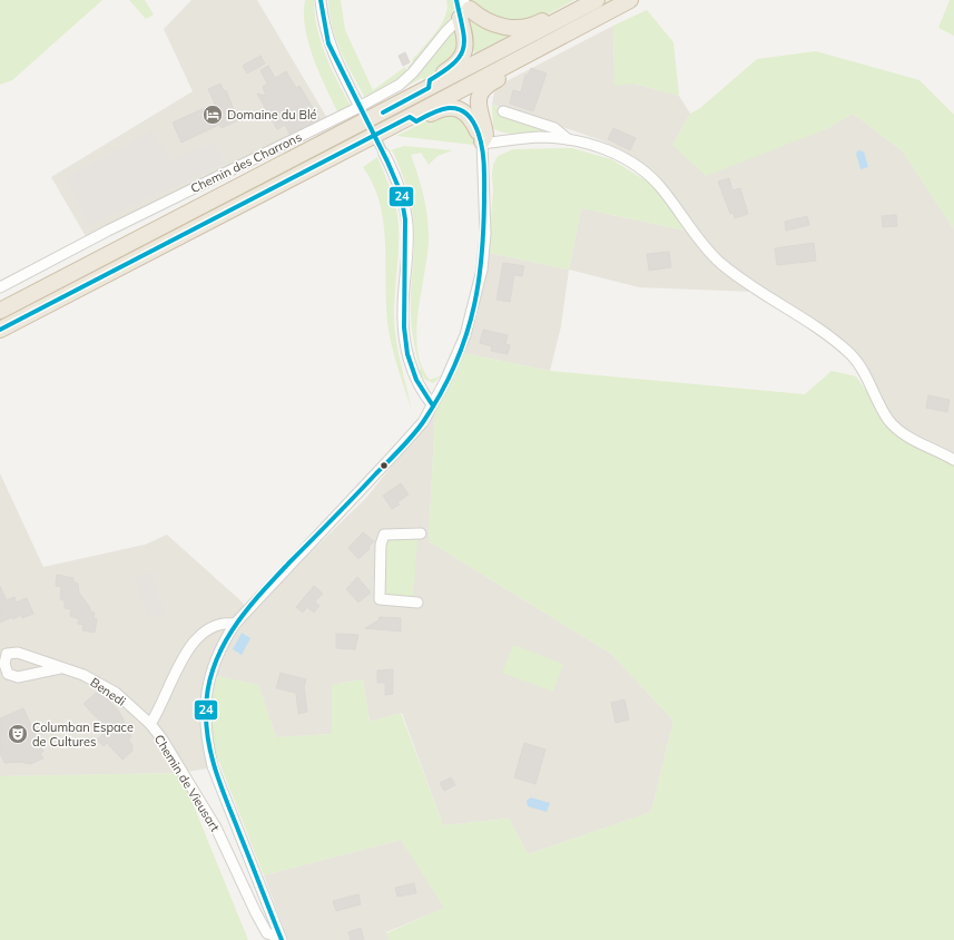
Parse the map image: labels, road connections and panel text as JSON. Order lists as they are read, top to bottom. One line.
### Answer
{"streets":{"street":["Chemin des Charrons","Benedi","Chemin de Vieusart"]},"crossings":[["Benedi","Chemin de Vieusart"]],"places":{"hotel":["Domaine du Blé"],"theatre":["Columban Espace de Cultures"]},"lines":["transit line 24"]}
